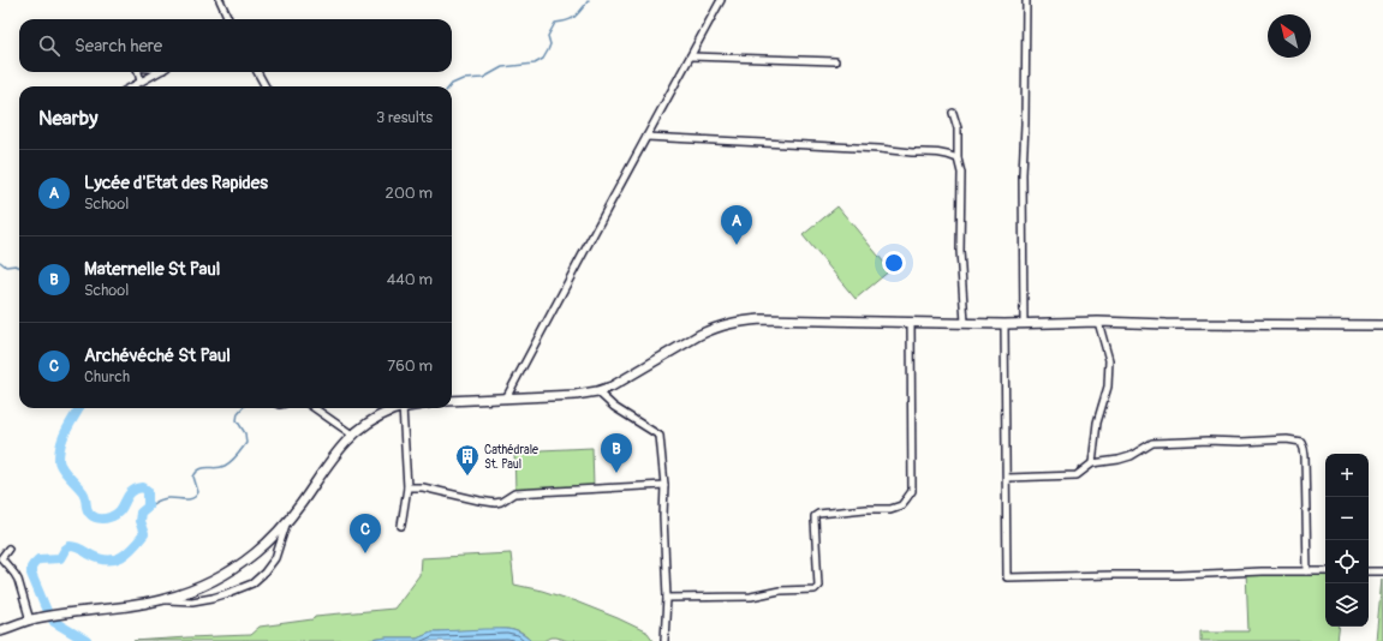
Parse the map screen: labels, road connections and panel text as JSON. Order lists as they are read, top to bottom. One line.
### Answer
{"places":{"building":["Cathédrale St. Paul"]},"north":"top left","page":{"search":"Search here","heading":["Nearby","3 results"],"list":[{"mark":"A","name":"Lycée d'Etat des Rapides","note":"School","value":"200 m"},{"mark":"B","name":"Maternelle St Paul","note":"School","value":"440 m"},{"mark":"C","name":"Archévéché St Paul","note":"Church","value":"760 m"}],"pins":["A","B","C"],"map_buttons":["+","−"]}}
